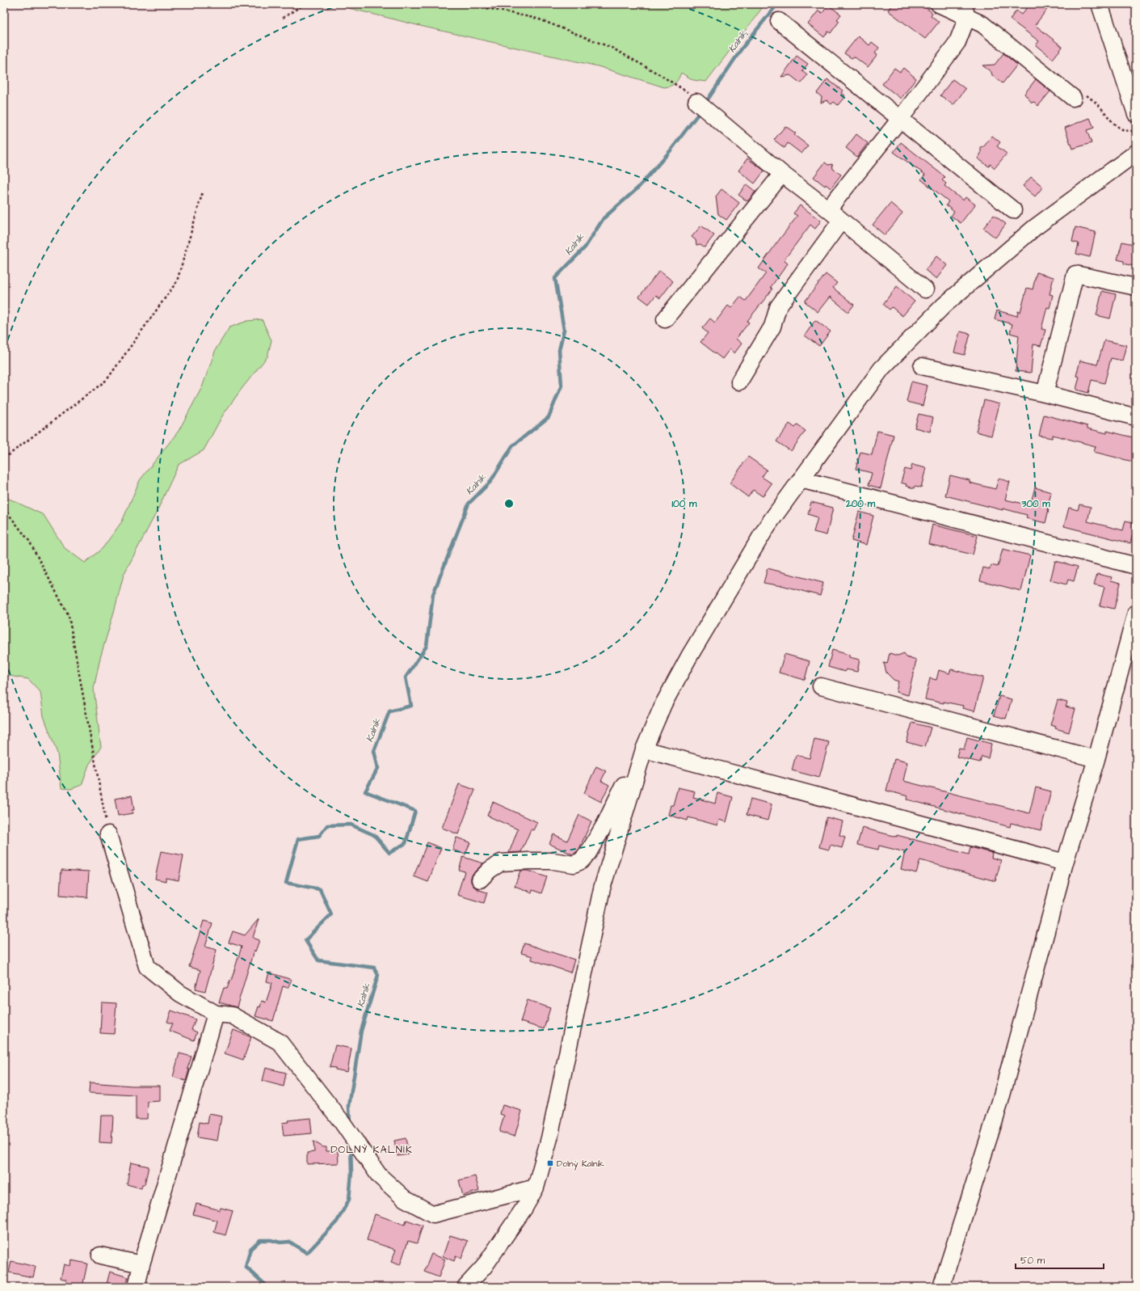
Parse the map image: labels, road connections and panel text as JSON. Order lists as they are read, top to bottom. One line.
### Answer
{"districts":["DOLNÝ KALNÍK"],"water":["Kalník"],"places":{"transit":["Dolný Kalník"]},"scale_bar":"50 m","rings":["100 m","200 m","300 m"]}
